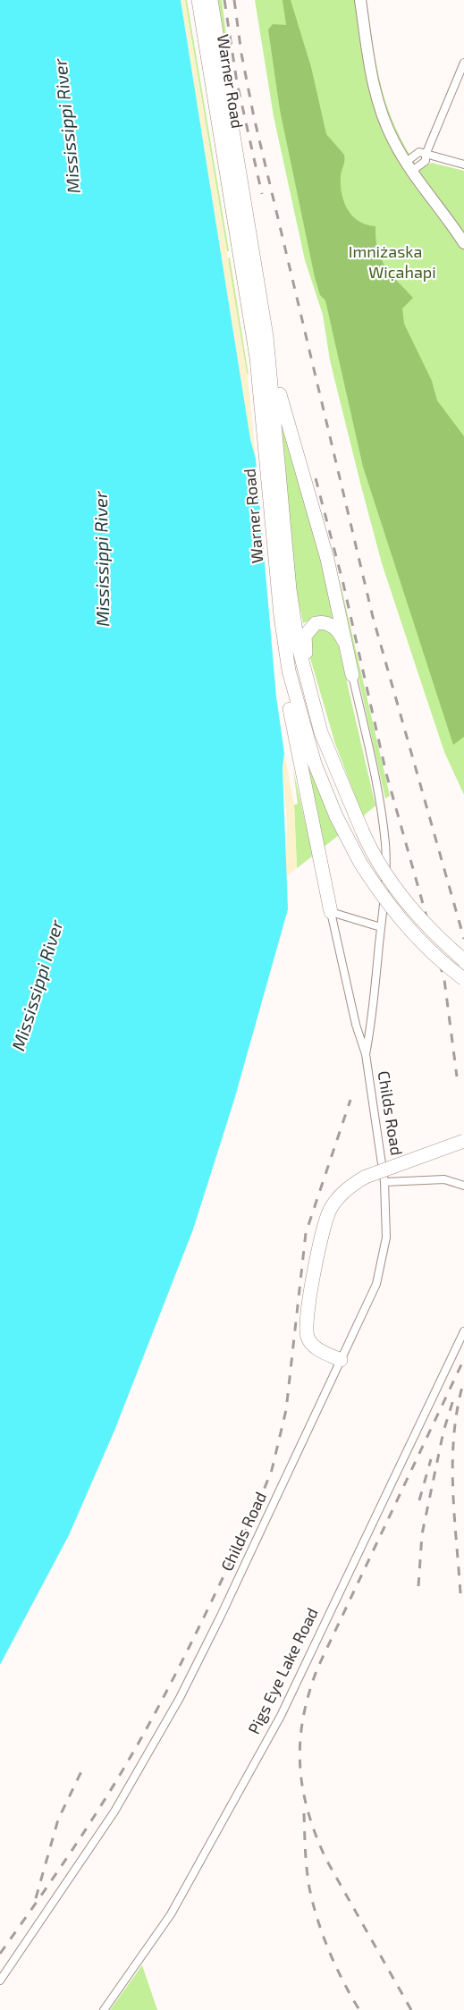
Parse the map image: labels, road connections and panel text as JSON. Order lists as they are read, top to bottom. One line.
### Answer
{"streets":{"highway":["Warner Road"],"street":["Childs Road","Pigs Eye Lake Road"]},"water":["Mississippi River"],"parks":["Imniżaska","Wic̣aḣapi"]}
